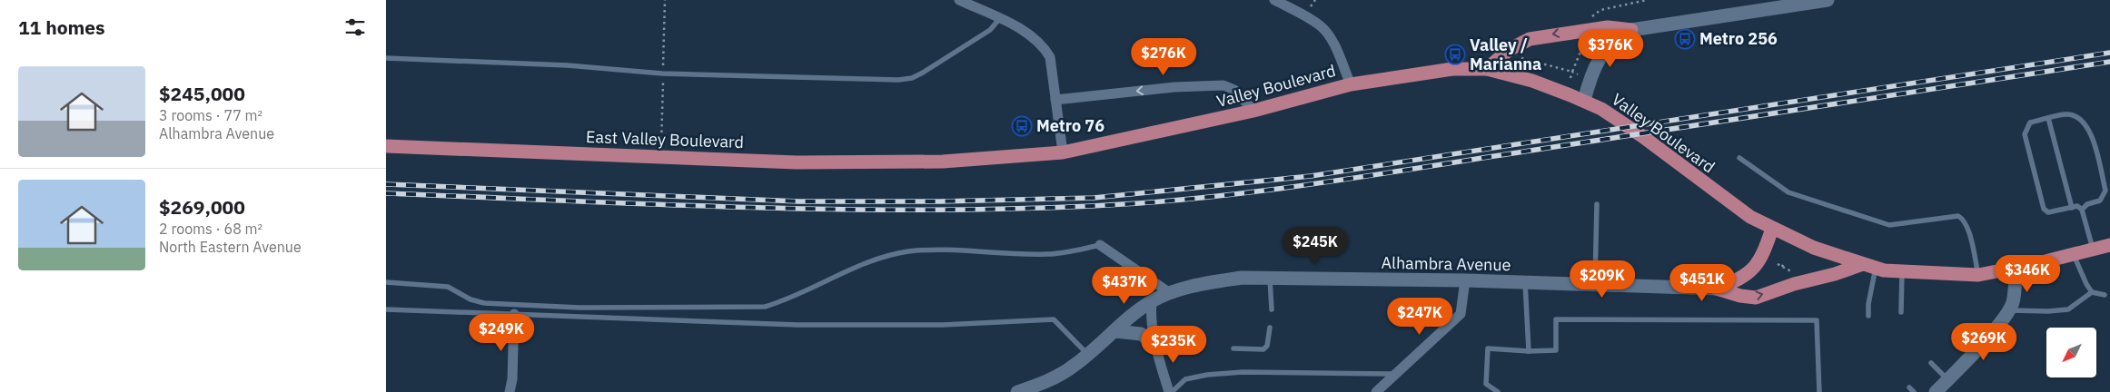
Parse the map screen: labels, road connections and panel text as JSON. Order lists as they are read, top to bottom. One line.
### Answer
{"streets":{"main road":["Valley Boulevard","East Valley Boulevard","Alhambra Avenue"]},"crossings":[["Valley Boulevard","East Valley Boulevard"]],"places":{"bus stop":["Metro 256","Valley / Marianna","Metro 76"]},"north":"bottom left","page":{"heading":"11 homes","price":["$376K","$276K","$245K","$346K","$209K","$451K","$437K","$247K","$249K","$269K","$235K"],"list":[{"name":"$245,000","note":"3 rooms · 77 m² · Alhambra Avenue"},{"name":"$269,000","note":"2 rooms · 68 m² · North Eastern Avenue"}]}}
